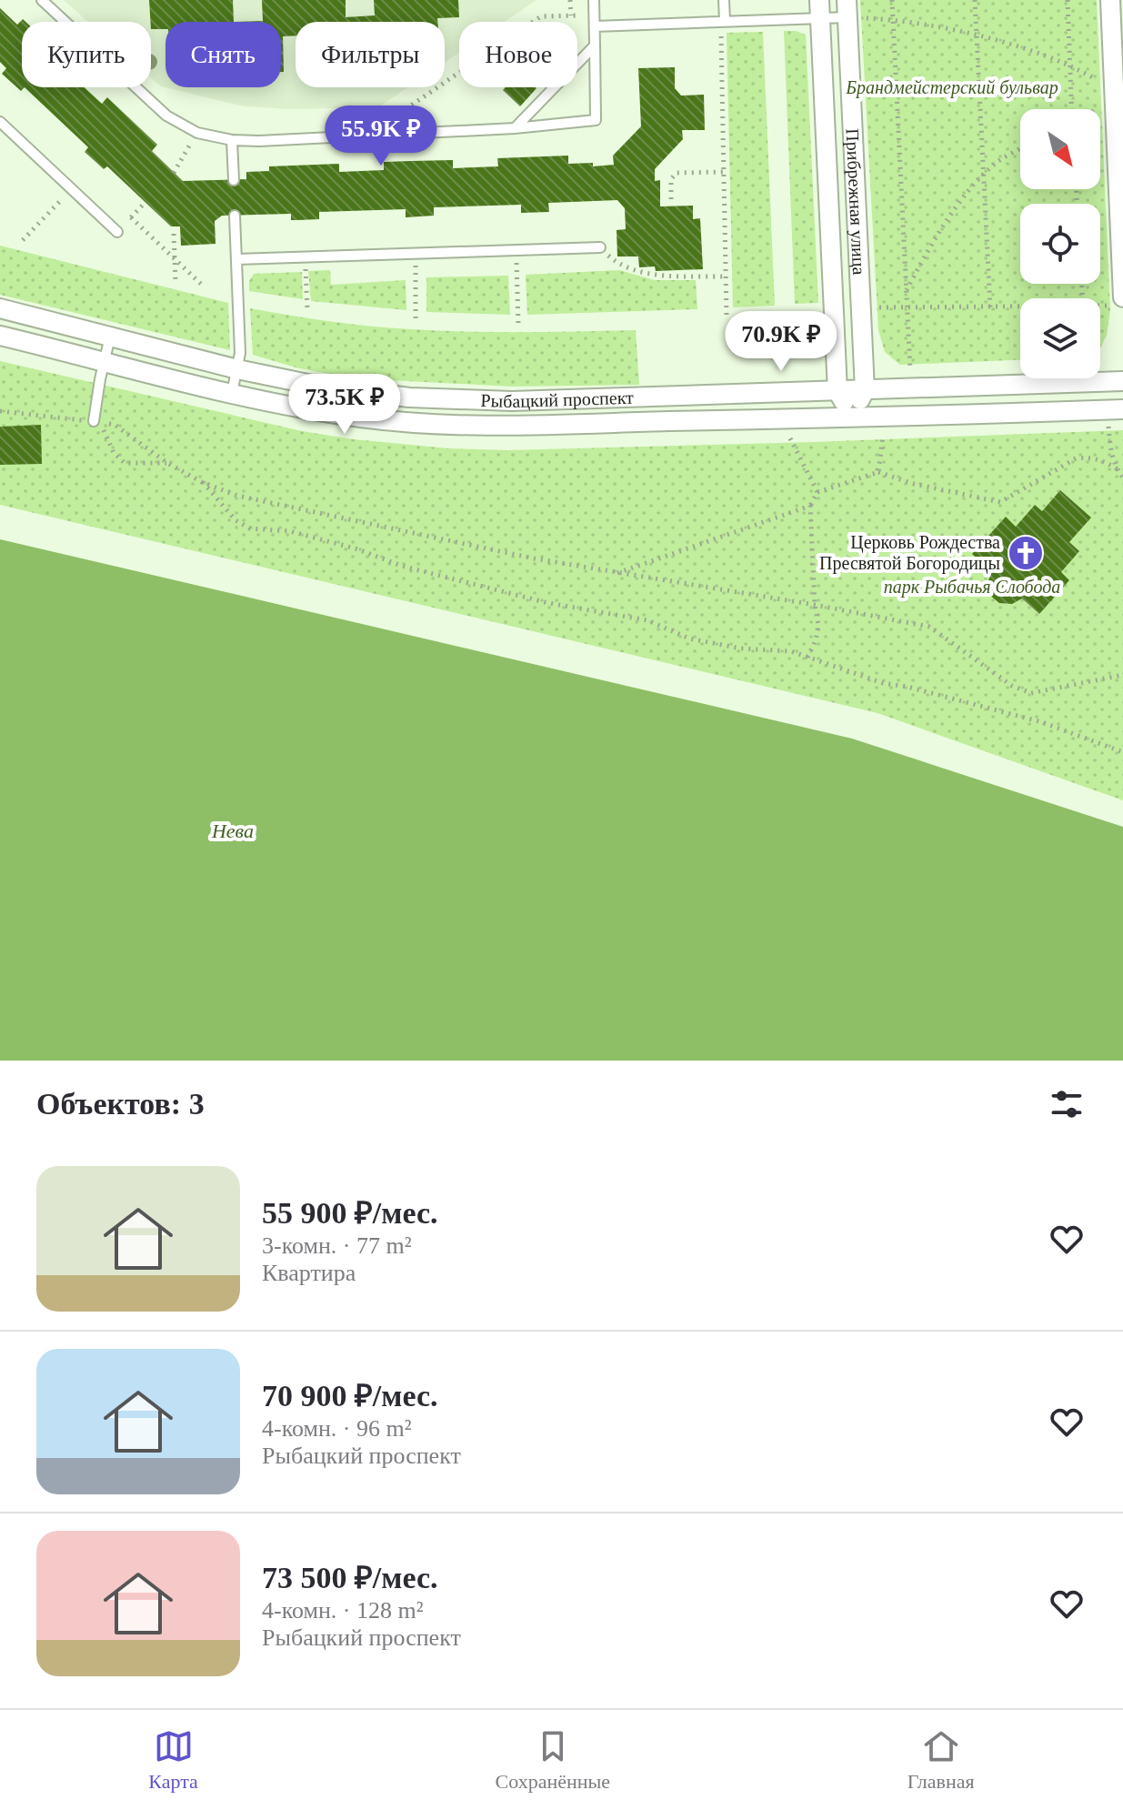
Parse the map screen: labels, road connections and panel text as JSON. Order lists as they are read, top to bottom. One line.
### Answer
{"streets":{"street":["Прибрежная улица","Рыбацкий проспект"]},"crossings":[["Прибрежная улица","Рыбацкий проспект"]],"water":["Нева"],"parks":["Брандмейстерский бульвар","парк Рыбачья Слобода"],"places":{"church":["Церковь Рождества Пресвятой Богородицы"]},"north":"bottom right","page":{"chip":["Купить","Снять","Фильтры","Новое"],"price":["55.9K ₽","70.9K ₽","73.5K ₽"],"heading":"Объектов: 3","list":[{"name":"55 900 ₽/мес.","note":"3-комн. · 77 m² · Квартира"},{"name":"70 900 ₽/мес.","note":"4-комн. · 96 m² · Рыбацкий проспект"},{"name":"73 500 ₽/мес.","note":"4-комн. · 128 m² · Рыбацкий проспект"}],"tabs":["Карта","Сохранённые","Главная"]}}
